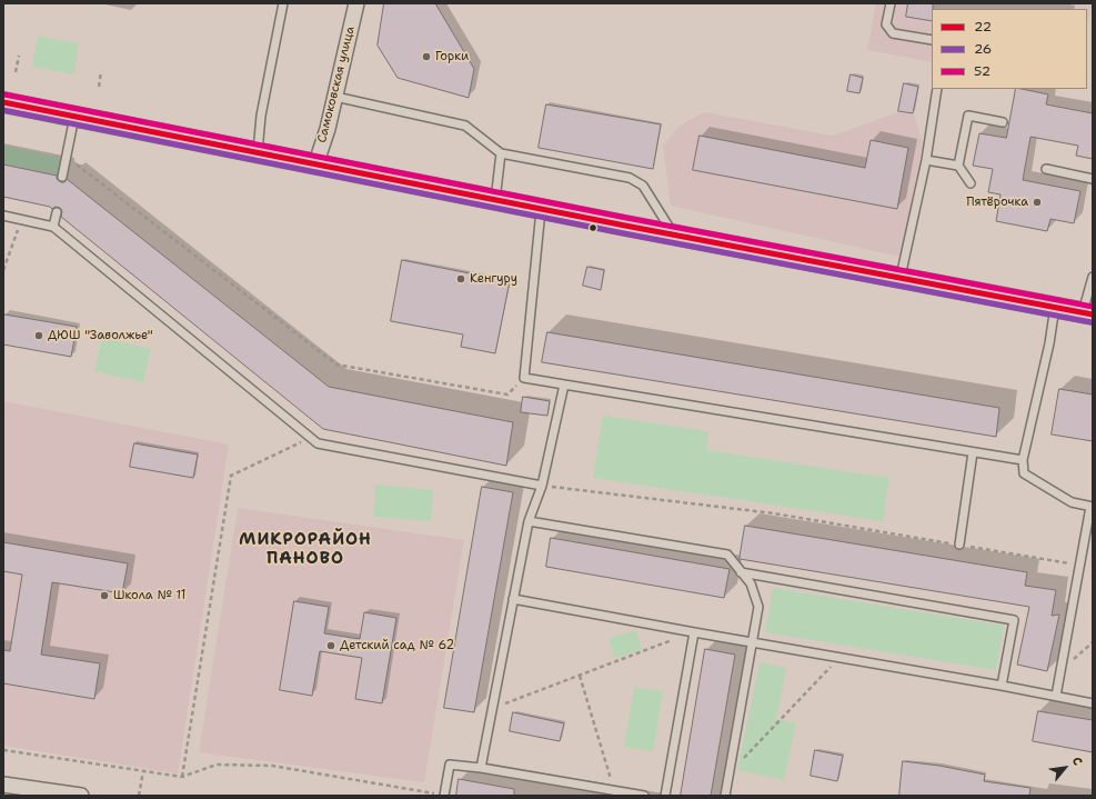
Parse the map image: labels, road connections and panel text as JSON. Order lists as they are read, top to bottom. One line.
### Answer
{"streets":{"street":["Самоковская улица"]},"districts":["МИКРОРАЙОН ПАНОВО"],"places":["Горки","Пятёрочка","Кенгуру","ДЮШ \"Заволжье\"","Школа № 11","Детский сад № 62"],"lines":["transit line 52","transit line 22","transit line 26"],"legend":["22","26","52"],"north":"top right"}
